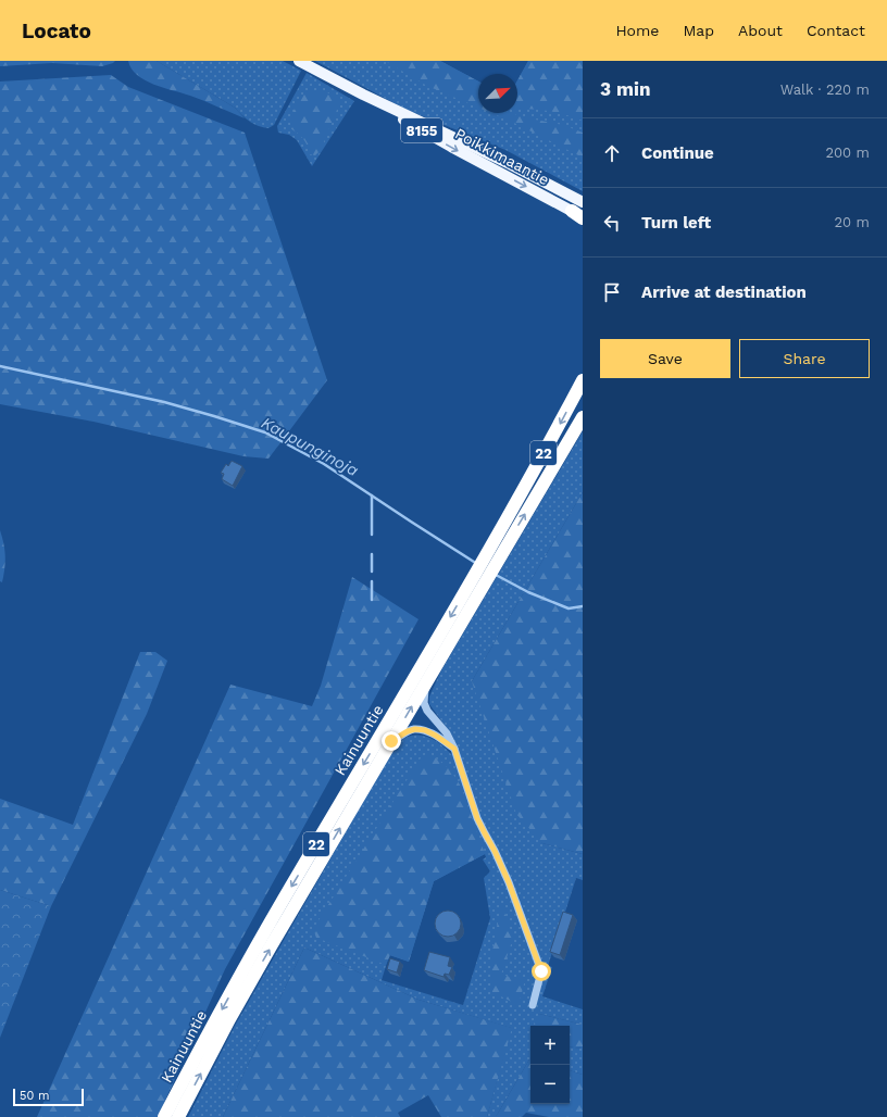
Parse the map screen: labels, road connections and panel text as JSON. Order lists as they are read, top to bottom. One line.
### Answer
{"streets":{"highway":["22","Kainuuntie"],"main road":["8155","Poikkimaantie"]},"water":["Kaupunginoja"],"scale_bar":"50 m","north":"top right","page":{"header":"Locato","nav":["Home","Map","About","Contact"],"heading":["3 min","Walk · 220 m"],"list":[["Continue","200 m"],["Turn left","20 m"],"Arrive at destination"],"buttons":["Save","Share"],"map_buttons":["+","−"],"scale":"50 m"}}
